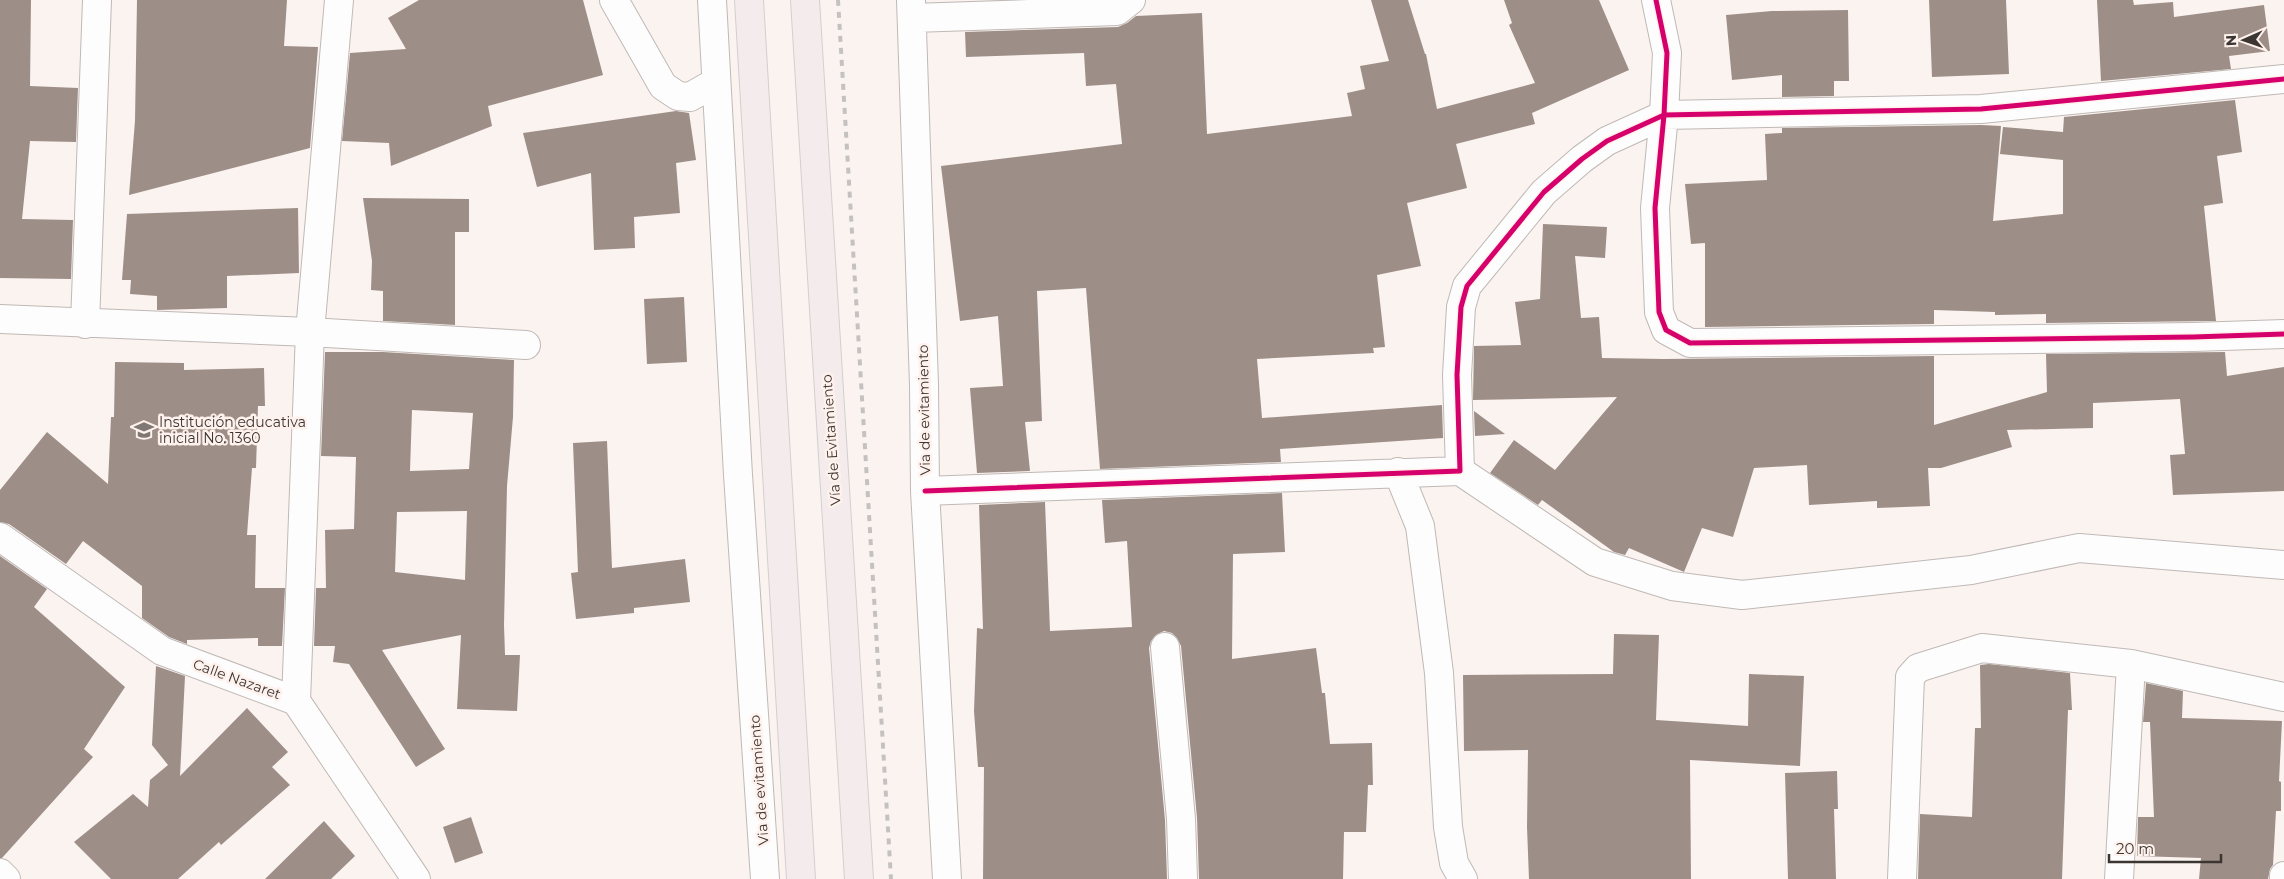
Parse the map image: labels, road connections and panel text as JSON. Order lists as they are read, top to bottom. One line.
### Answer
{"streets":{"highway":["Vía de Evitamiento"],"street":["Via de evitamiento","Calle Nazaret"]},"places":{"school or university":["Institución educativa inicial No. 1360"]},"scale_bar":"20 m","north":"left"}
